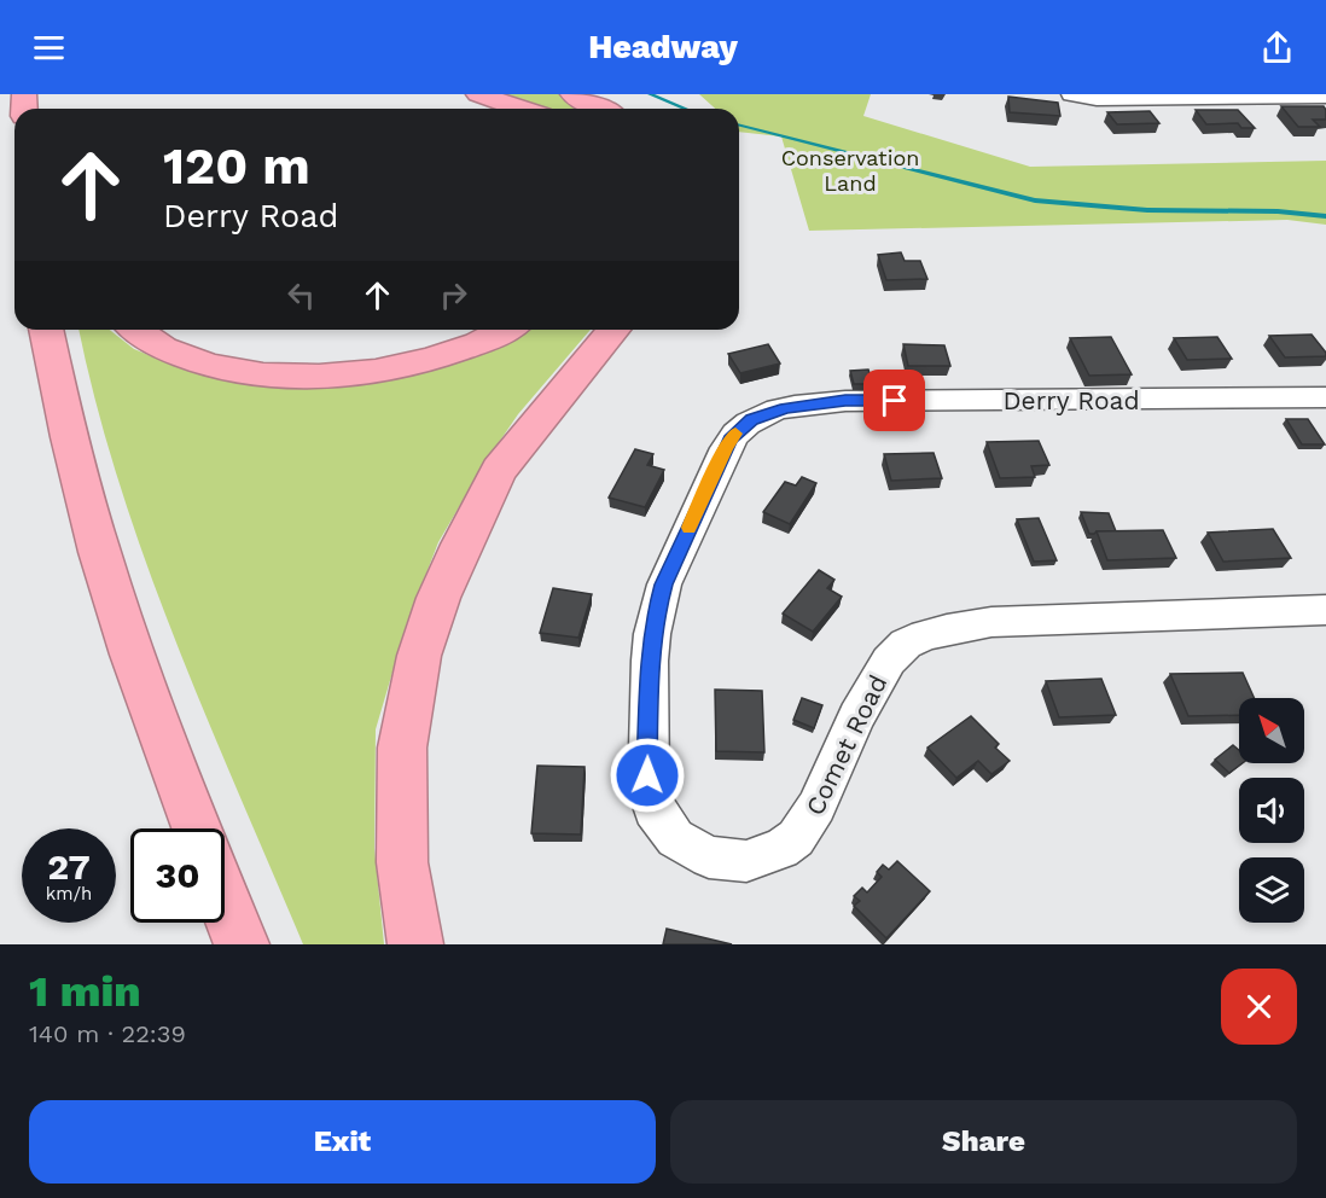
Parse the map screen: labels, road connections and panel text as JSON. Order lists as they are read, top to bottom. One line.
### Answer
{"streets":{"street":["Derry Road","Comet Road"]},"crossings":[["Derry Road","Comet Road"]],"parks":["Conservation Land"],"north":"top left","page":{"header":"Headway","turn":["120 m","Derry Road"],"speed":"27 km/h","limit":"30","heading":["1 min","140 m · 22:39"],"buttons":["Exit","Share"]}}
